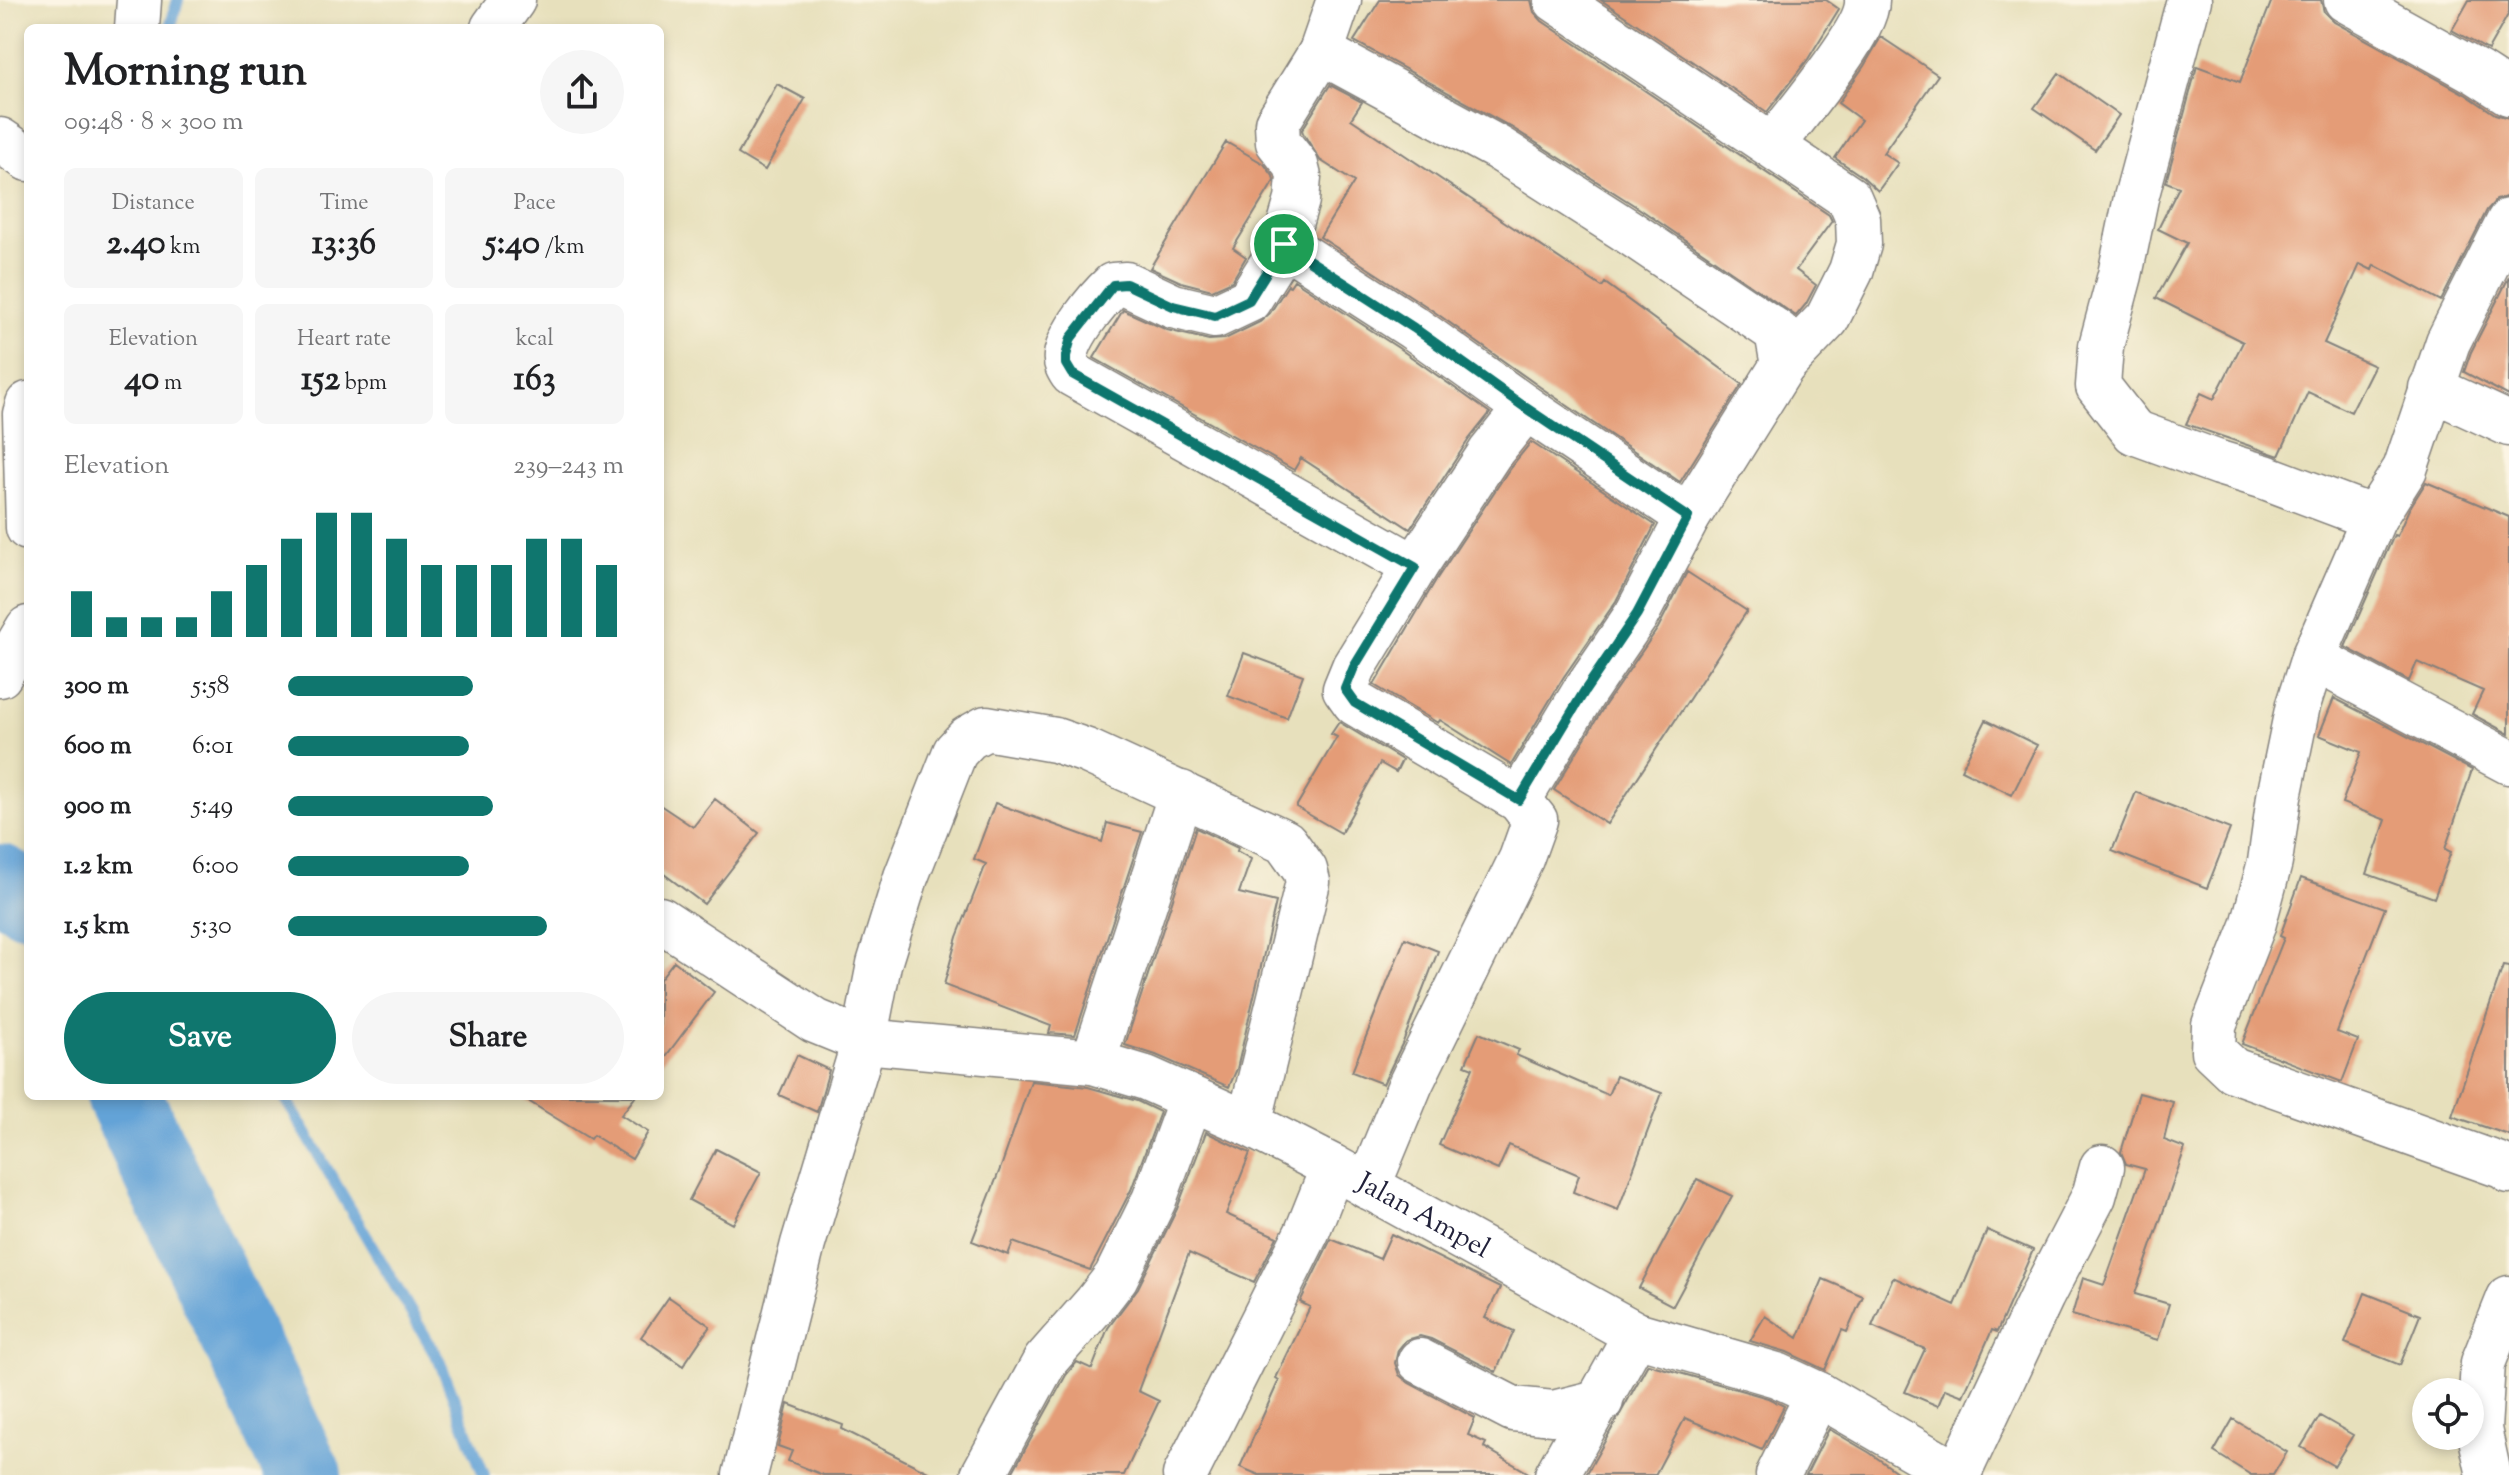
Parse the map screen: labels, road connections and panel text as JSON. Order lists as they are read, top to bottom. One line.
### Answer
{"streets":{"street":["Jalan Ampel"]},"page":{"heading":["Morning run","09:48 · 8 × 300 m"],"stats":[["Distance","2.40 km"],["Time","13:36"],["Pace","5:40 /km"],["Elevation","40 m"],["Heart rate","152 bpm"],["kcal","163"]],"chart":["Elevation","239–243 m"],"list":[{"name":"300 m","note":"5:58"},{"name":"600 m","note":"6:01"},{"name":"900 m","note":"5:49"},{"name":"1.2 km","note":"6:00"},{"name":"1.5 km","note":"5:30"}],"buttons":["Save","Share"]}}
